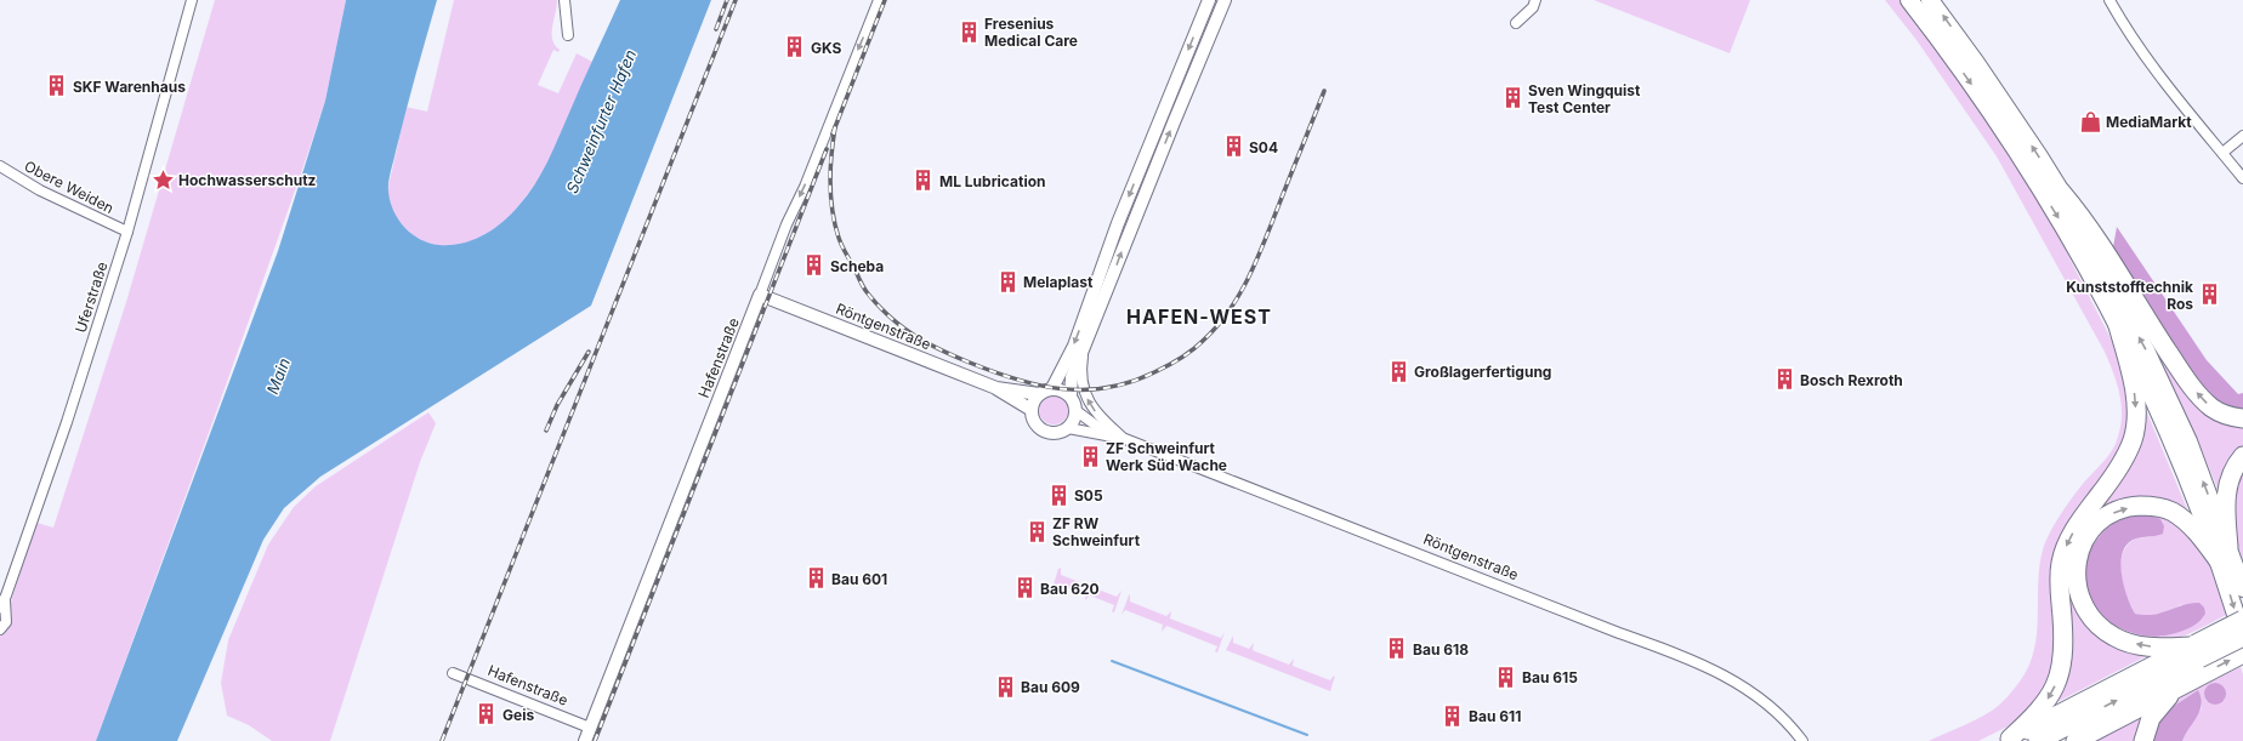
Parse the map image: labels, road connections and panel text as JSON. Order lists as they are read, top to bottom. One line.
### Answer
{"streets":{"street":["Obere Weiden","Uferstraße","Röntgenstraße","Hafenstraße"]},"crossings":[["Obere Weiden","Uferstraße"],["Röntgenstraße","Hafenstraße"]],"districts":["HAFEN-WEST"],"water":["Schweinfurter Hafen","Main"],"places":{"building":["Fresenius Medical Care","GKS","SKF Warenhaus","Sven Wingquist Test Center","S04","ML Lubrication","Scheba","Melaplast","Kunststofftechnik Ros","Großlagerfertigung","Bosch Rexroth","ZF Schweinfurt Werk Süd Wache","S05","ZF RW Schweinfurt","Bau 601","Bau 620","Bau 618","Bau 615","Bau 609","Geis","Bau 611"],"shop":["MediaMarkt"],"place":["Hochwasserschutz"]}}
